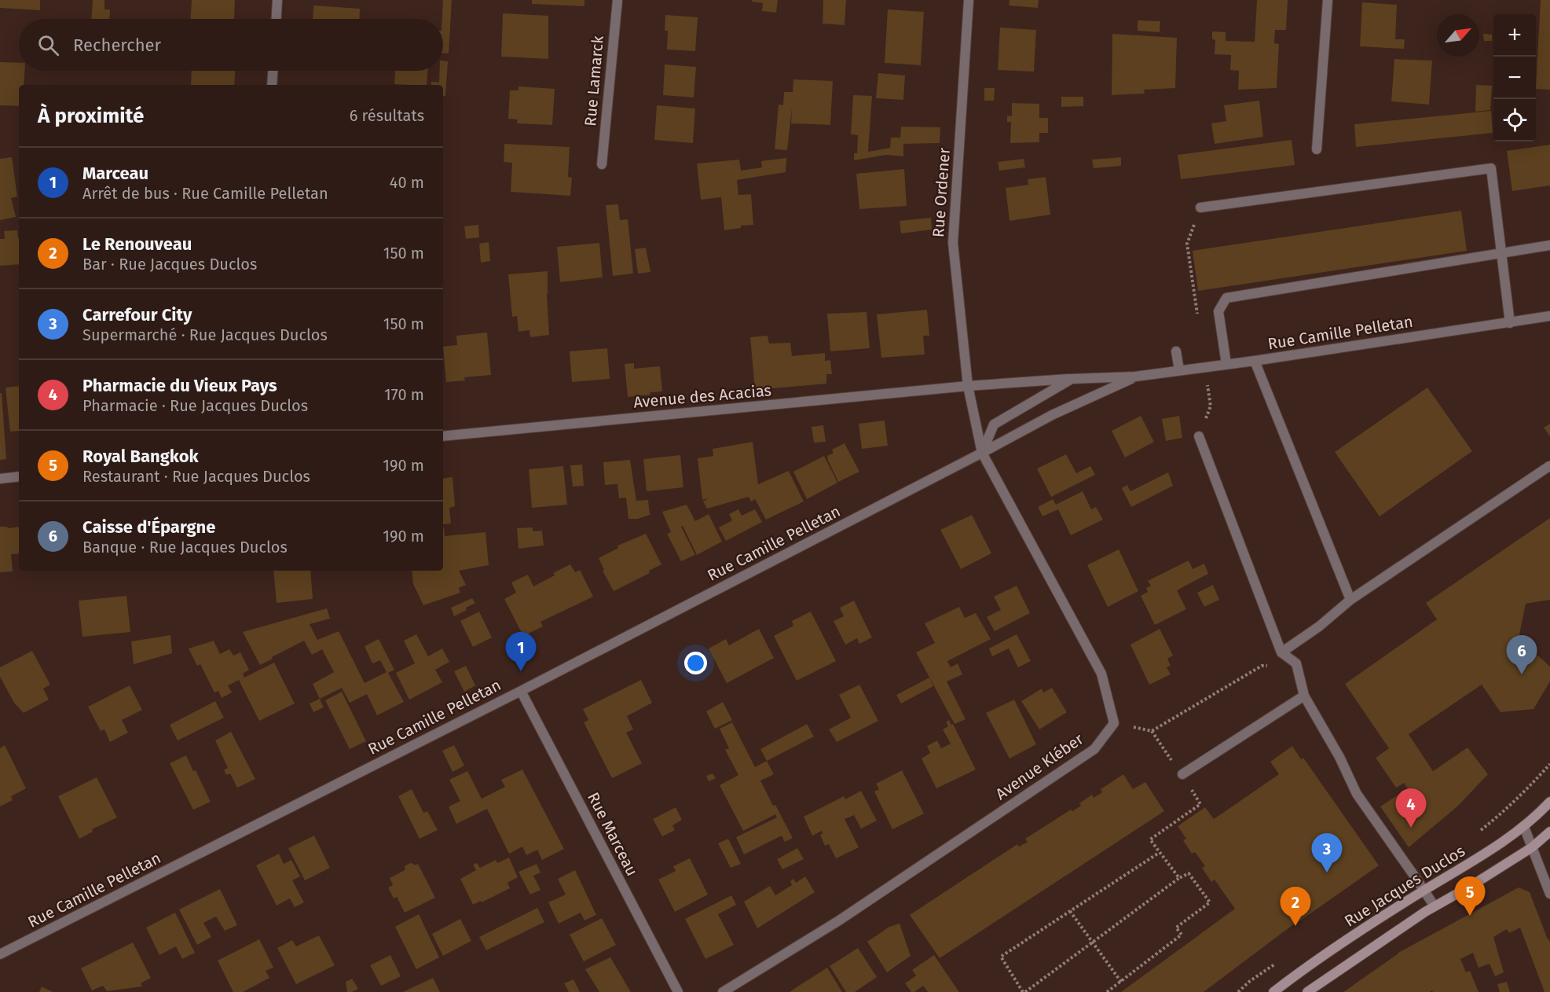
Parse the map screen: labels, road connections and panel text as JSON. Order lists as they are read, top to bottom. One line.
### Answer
{"streets":{"main road":["Rue Jacques Duclos"],"street":["Rue Lamarck","Rue Ordener","Rue Camille Pelletan","Avenue des Acacias","Avenue Kléber","Rue Marceau"]},"crossings":[["Rue Ordener","Rue Camille Pelletan"],["Rue Ordener","Avenue des Acacias"],["Rue Camille Pelletan","Avenue des Acacias"],["Rue Camille Pelletan","Rue Marceau"]],"north":"top right","page":{"map_buttons":["+","−"],"search":"Rechercher","heading":["À proximité","6 résultats"],"list":[{"mark":"1","name":"Marceau","note":"Arrêt de bus · Rue Camille Pelletan","value":"40 m"},{"mark":"2","name":"Le Renouveau","note":"Bar · Rue Jacques Duclos","value":"150 m"},{"mark":"3","name":"Carrefour City","note":"Supermarché · Rue Jacques Duclos","value":"150 m"},{"mark":"4","name":"Pharmacie du Vieux Pays","note":"Pharmacie · Rue Jacques Duclos","value":"170 m"},{"mark":"5","name":"Royal Bangkok","note":"Restaurant · Rue Jacques Duclos","value":"190 m"},{"mark":"6","name":"Caisse d'Épargne","note":"Banque · Rue Jacques Duclos","value":"190 m"}],"pins":["1","6","4","3","5","2"]}}
